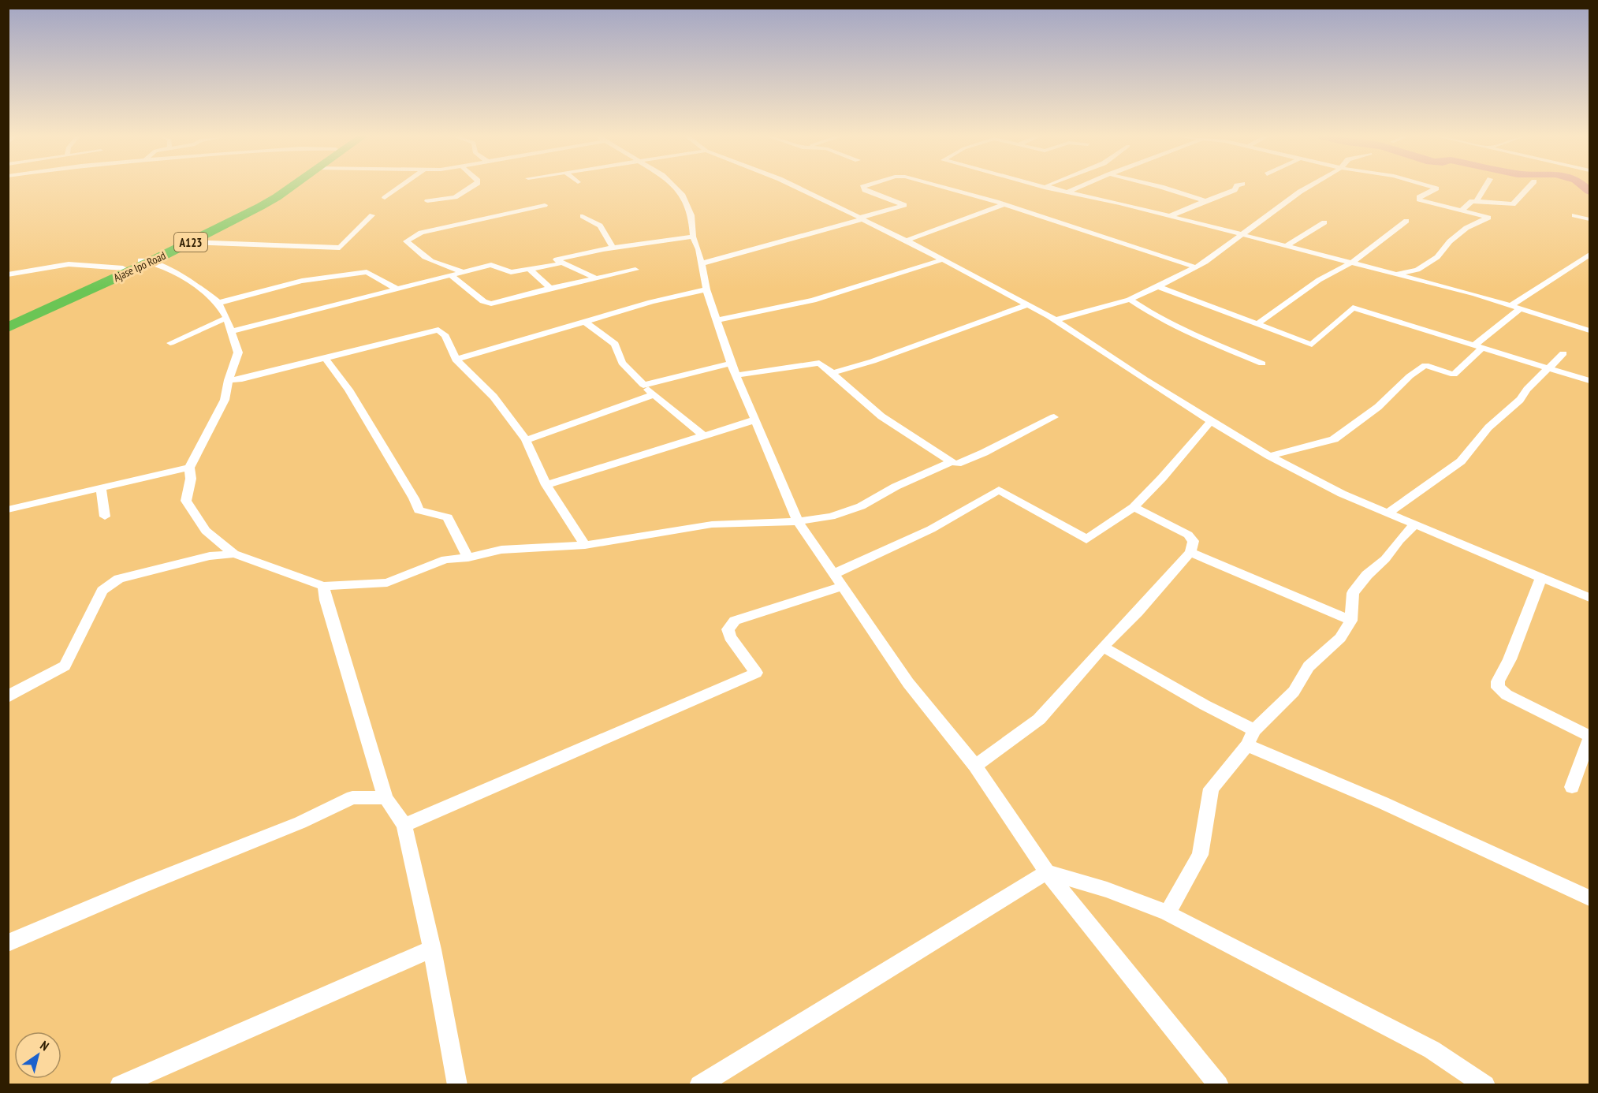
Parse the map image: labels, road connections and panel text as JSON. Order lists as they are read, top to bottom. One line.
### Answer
{"streets":{"highway":["A123","Ajase Ipo Road"]},"north":"top right"}
